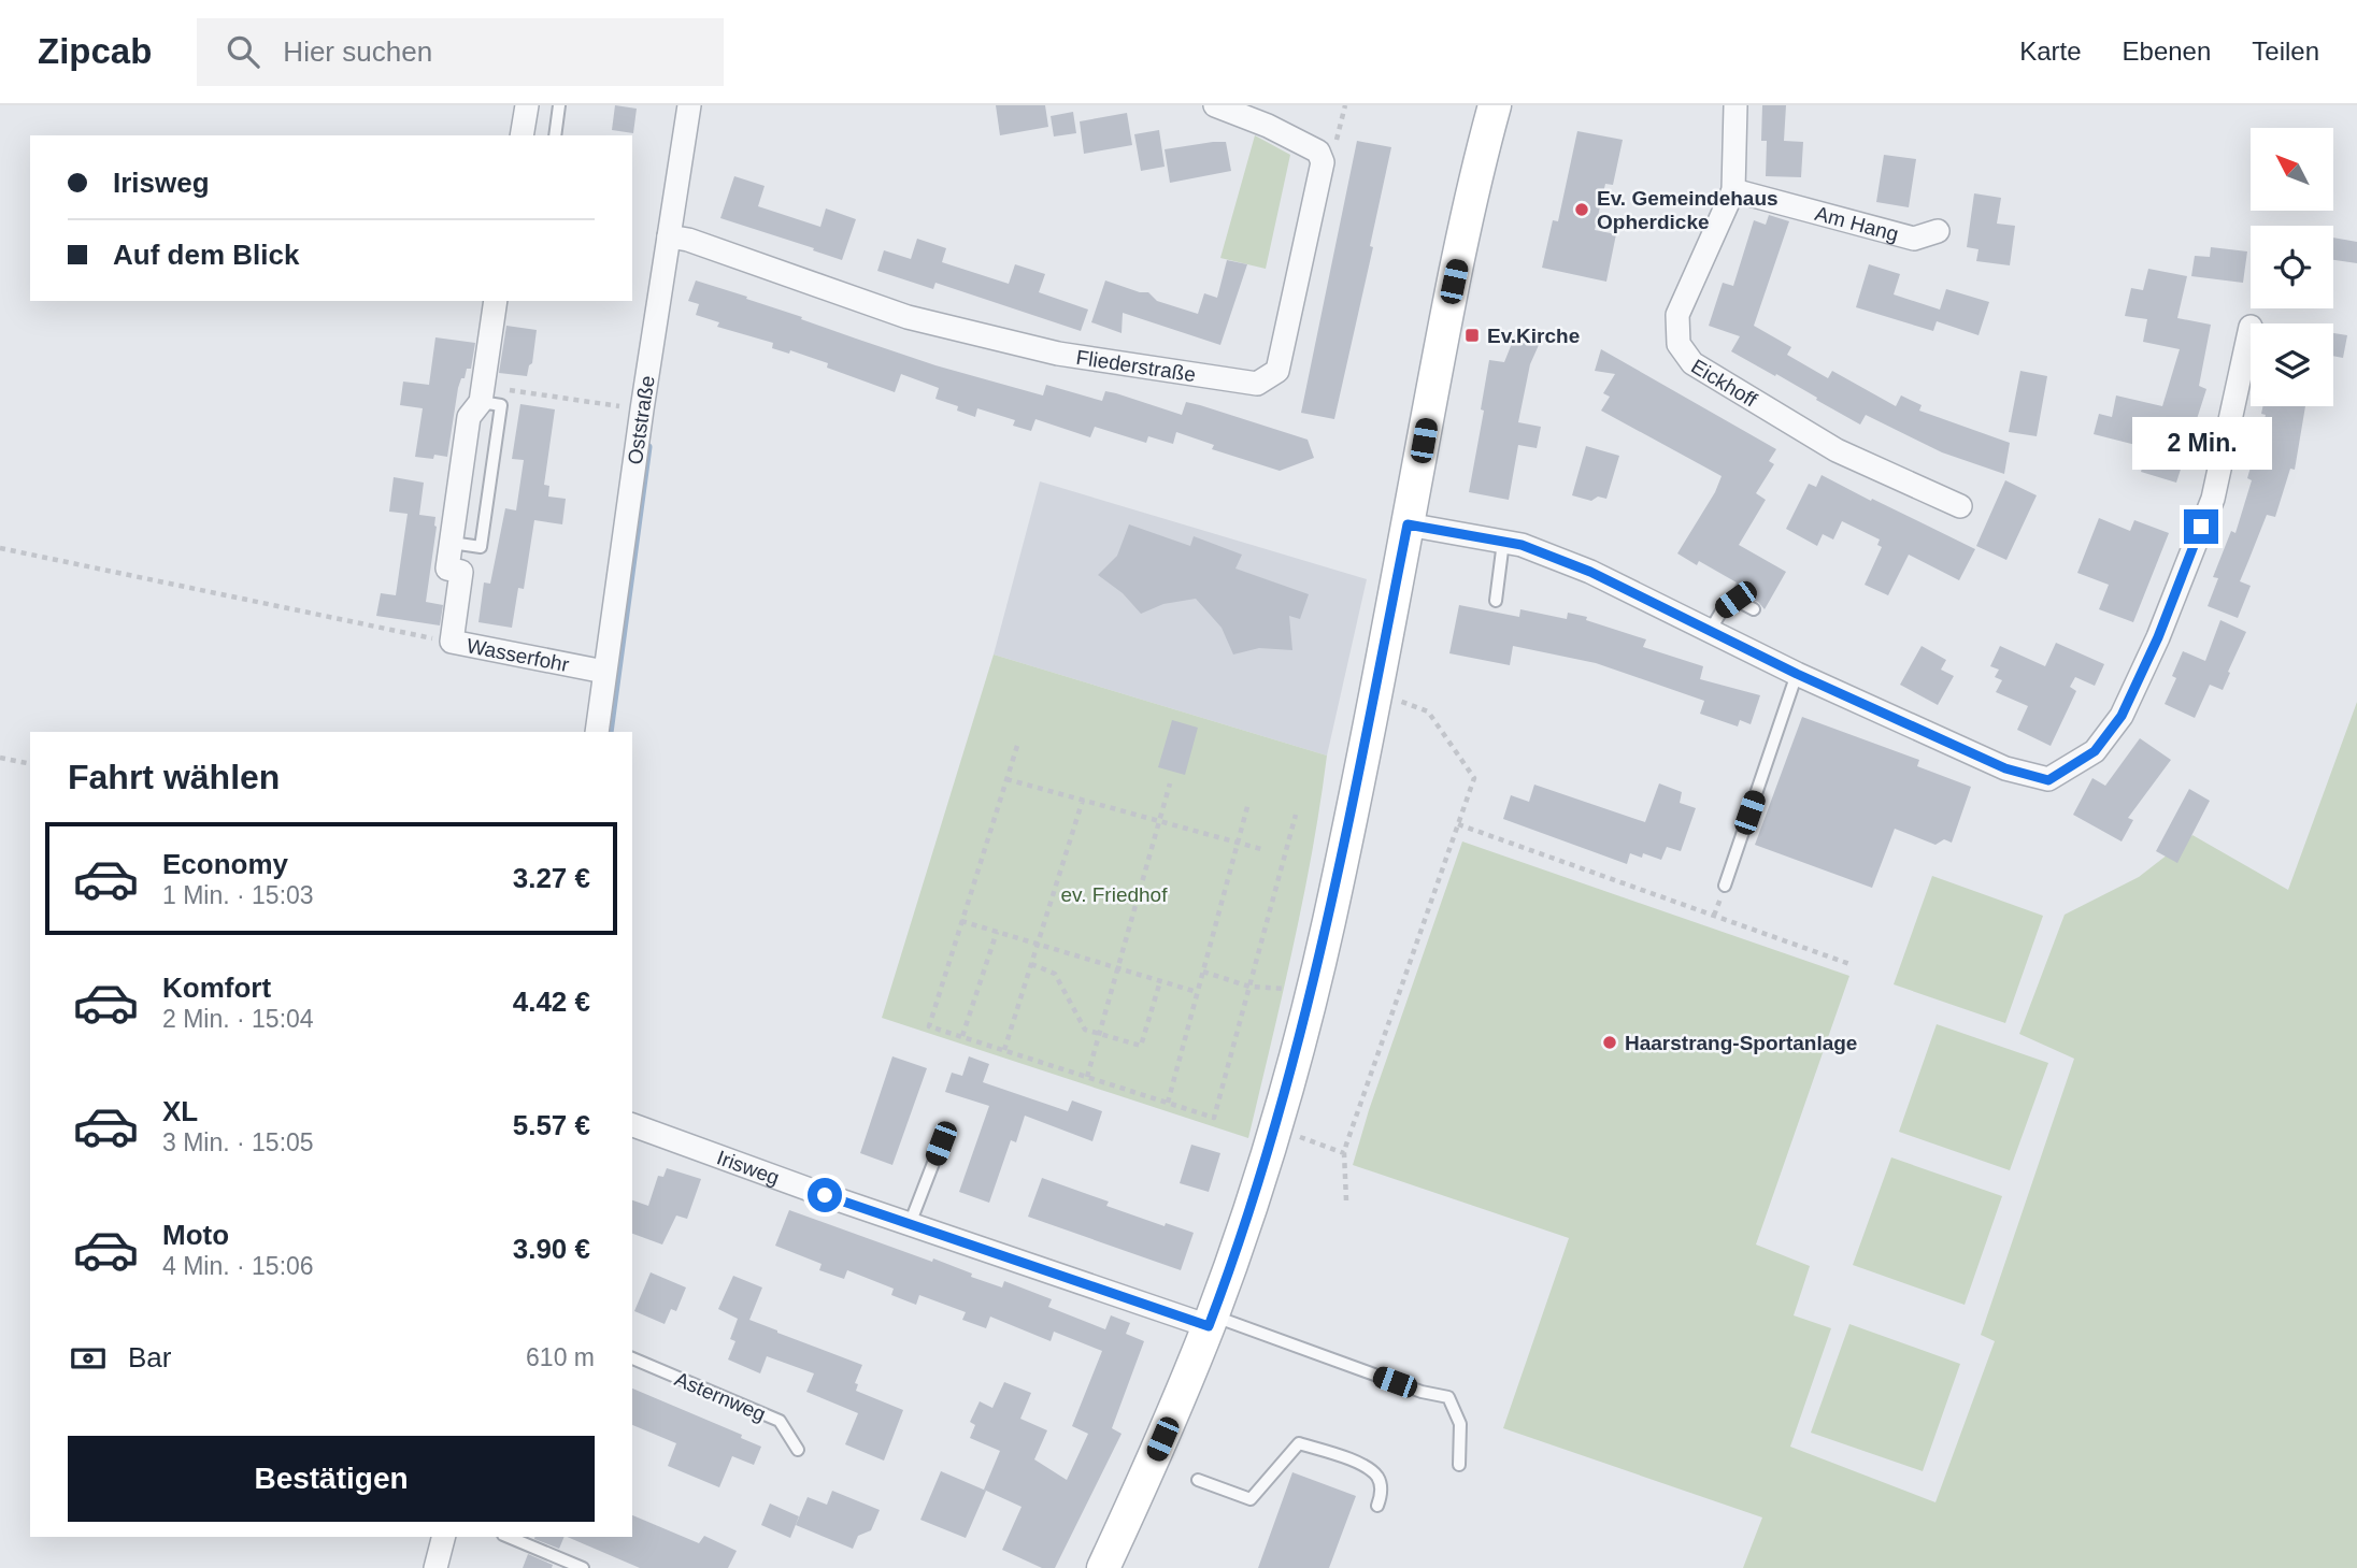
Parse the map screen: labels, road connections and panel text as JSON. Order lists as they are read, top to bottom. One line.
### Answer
{"streets":{"street":["Am Hang","Fliederstraße","Eickhoff","Oststraße","Wasserfohr","Irisweg"],"lane":["Asternweg"]},"crossings":[["Am Hang","Eickhoff"],["Fliederstraße","Oststraße"],["Oststraße","Wasserfohr"]],"parks":["ev. Friedhof"],"places":{"other":["Ev. Gemeindehaus Opherdicke","Haarstrang-Sportanlage"],"transit":["Ev.Kirche"]},"north":"top left","page":{"header":"Zipcab","search":"Hier suchen","nav":["Karte","Ebenen","Teilen"],"banner":["Irisweg","Auf dem Blick"],"bubble":"2 Min.","heading":"Fahrt wählen","list":[{"name":"Economy","note":"1 Min. · 15:03","value":"3.27 €"},{"name":"Komfort","note":"2 Min. · 15:04","value":"4.42 €"},{"name":"XL","note":"3 Min. · 15:05","value":"5.57 €"},{"name":"Moto","note":"4 Min. · 15:06","value":"3.90 €"}],"pay":["Bar","610 m"],"buttons":"Bestätigen"}}
